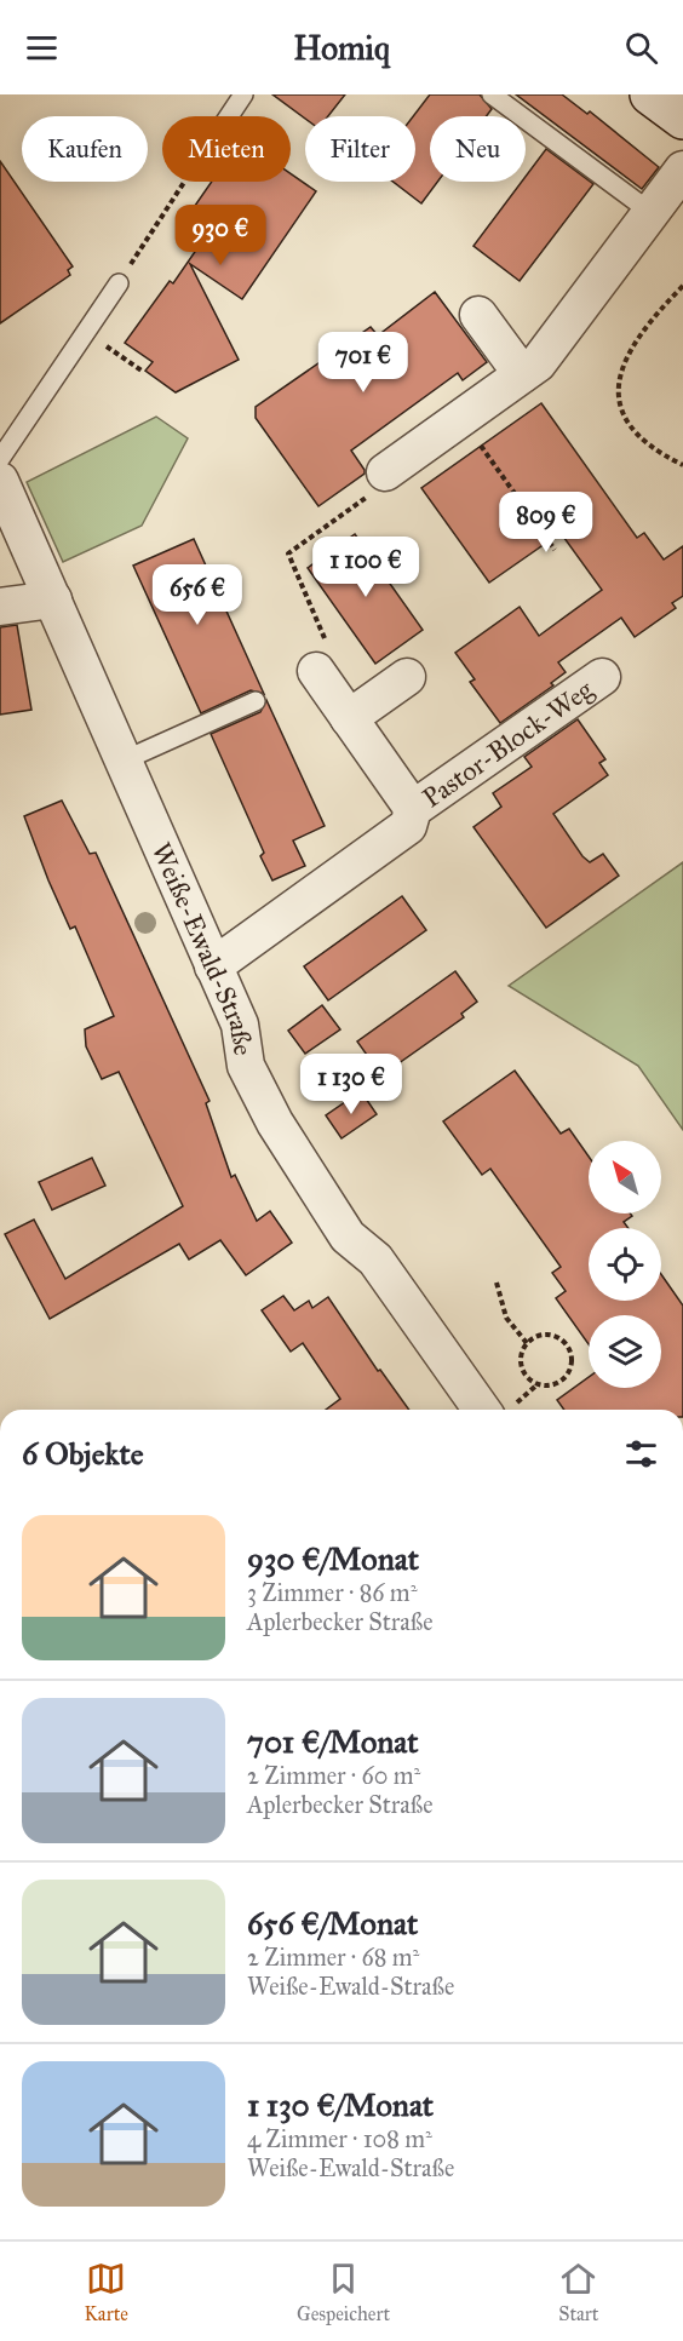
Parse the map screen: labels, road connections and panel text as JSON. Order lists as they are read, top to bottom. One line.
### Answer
{"streets":{"street":["Pastor-Block-Weg","Weiße-Ewald-Straße"]},"crossings":[["Pastor-Block-Weg","Weiße-Ewald-Straße"]],"north":"top left","page":{"header":"Homiq","chip":["Kaufen","Mieten","Filter","Neu"],"price":["930 €","701 €","809 €","1 100 €","656 €","1 130 €"],"heading":"6 Objekte","list":[{"name":"930 €/Monat","note":"3 Zimmer · 86 m² · Aplerbecker Straße"},{"name":"701 €/Monat","note":"2 Zimmer · 60 m² · Aplerbecker Straße"},{"name":"656 €/Monat","note":"2 Zimmer · 68 m² · Weiße-Ewald-Straße"},{"name":"1 130 €/Monat","note":"4 Zimmer · 108 m² · Weiße-Ewald-Straße"}],"tabs":["Karte","Gespeichert","Start"]}}
